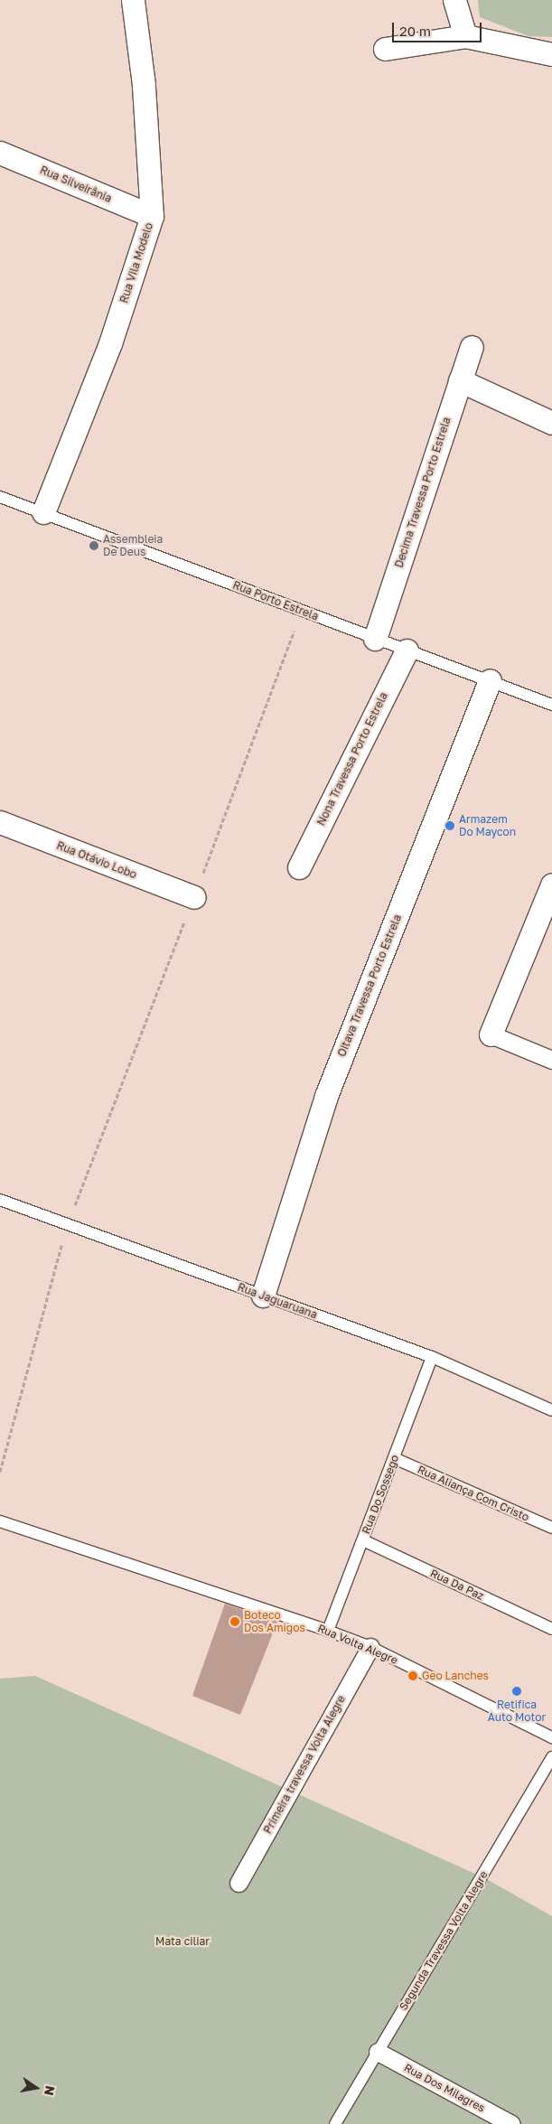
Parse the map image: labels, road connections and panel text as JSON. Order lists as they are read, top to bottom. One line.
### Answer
{"streets":{"street":["Rua Silveirânia","Rua Vila Modelo","Decima Travessa Porto Estrela","Nona Travessa Porto Estrela","Rua Otávio Lobo","Oitava Travessa Porto Estrela","Primeira travessa Volta Alegre","Rua Dos Milagres"],"lane":["Rua Porto Estrela","Rua Jaguaruana","Rua Aliança Com Cristo","Rua Do Sossego","Rua Da Paz","Rua Volta Alegre","Segunda Travessa Volta Alegre"]},"crossings":[["Rua Silveirânia","Rua Vila Modelo"],["Rua Vila Modelo","Rua Porto Estrela"],["Decima Travessa Porto Estrela","Rua Porto Estrela"],["Rua Porto Estrela","Nona Travessa Porto Estrela"],["Rua Porto Estrela","Oitava Travessa Porto Estrela"],["Oitava Travessa Porto Estrela","Rua Jaguaruana"],["Rua Jaguaruana","Rua Do Sossego"],["Rua Aliança Com Cristo","Rua Do Sossego"],["Rua Do Sossego","Rua Da Paz"],["Rua Do Sossego","Rua Volta Alegre"],["Rua Volta Alegre","Primeira travessa Volta Alegre"],["Segunda Travessa Volta Alegre","Rua Dos Milagres"]],"parks":["Mata ciliar"],"places":["Assembleia De Deus","Armazem Do Maycon","Boteco Dos Amigos","Geo Lanches","Retifica Auto Motor"],"scale_bar":"20 m","north":"right"}
